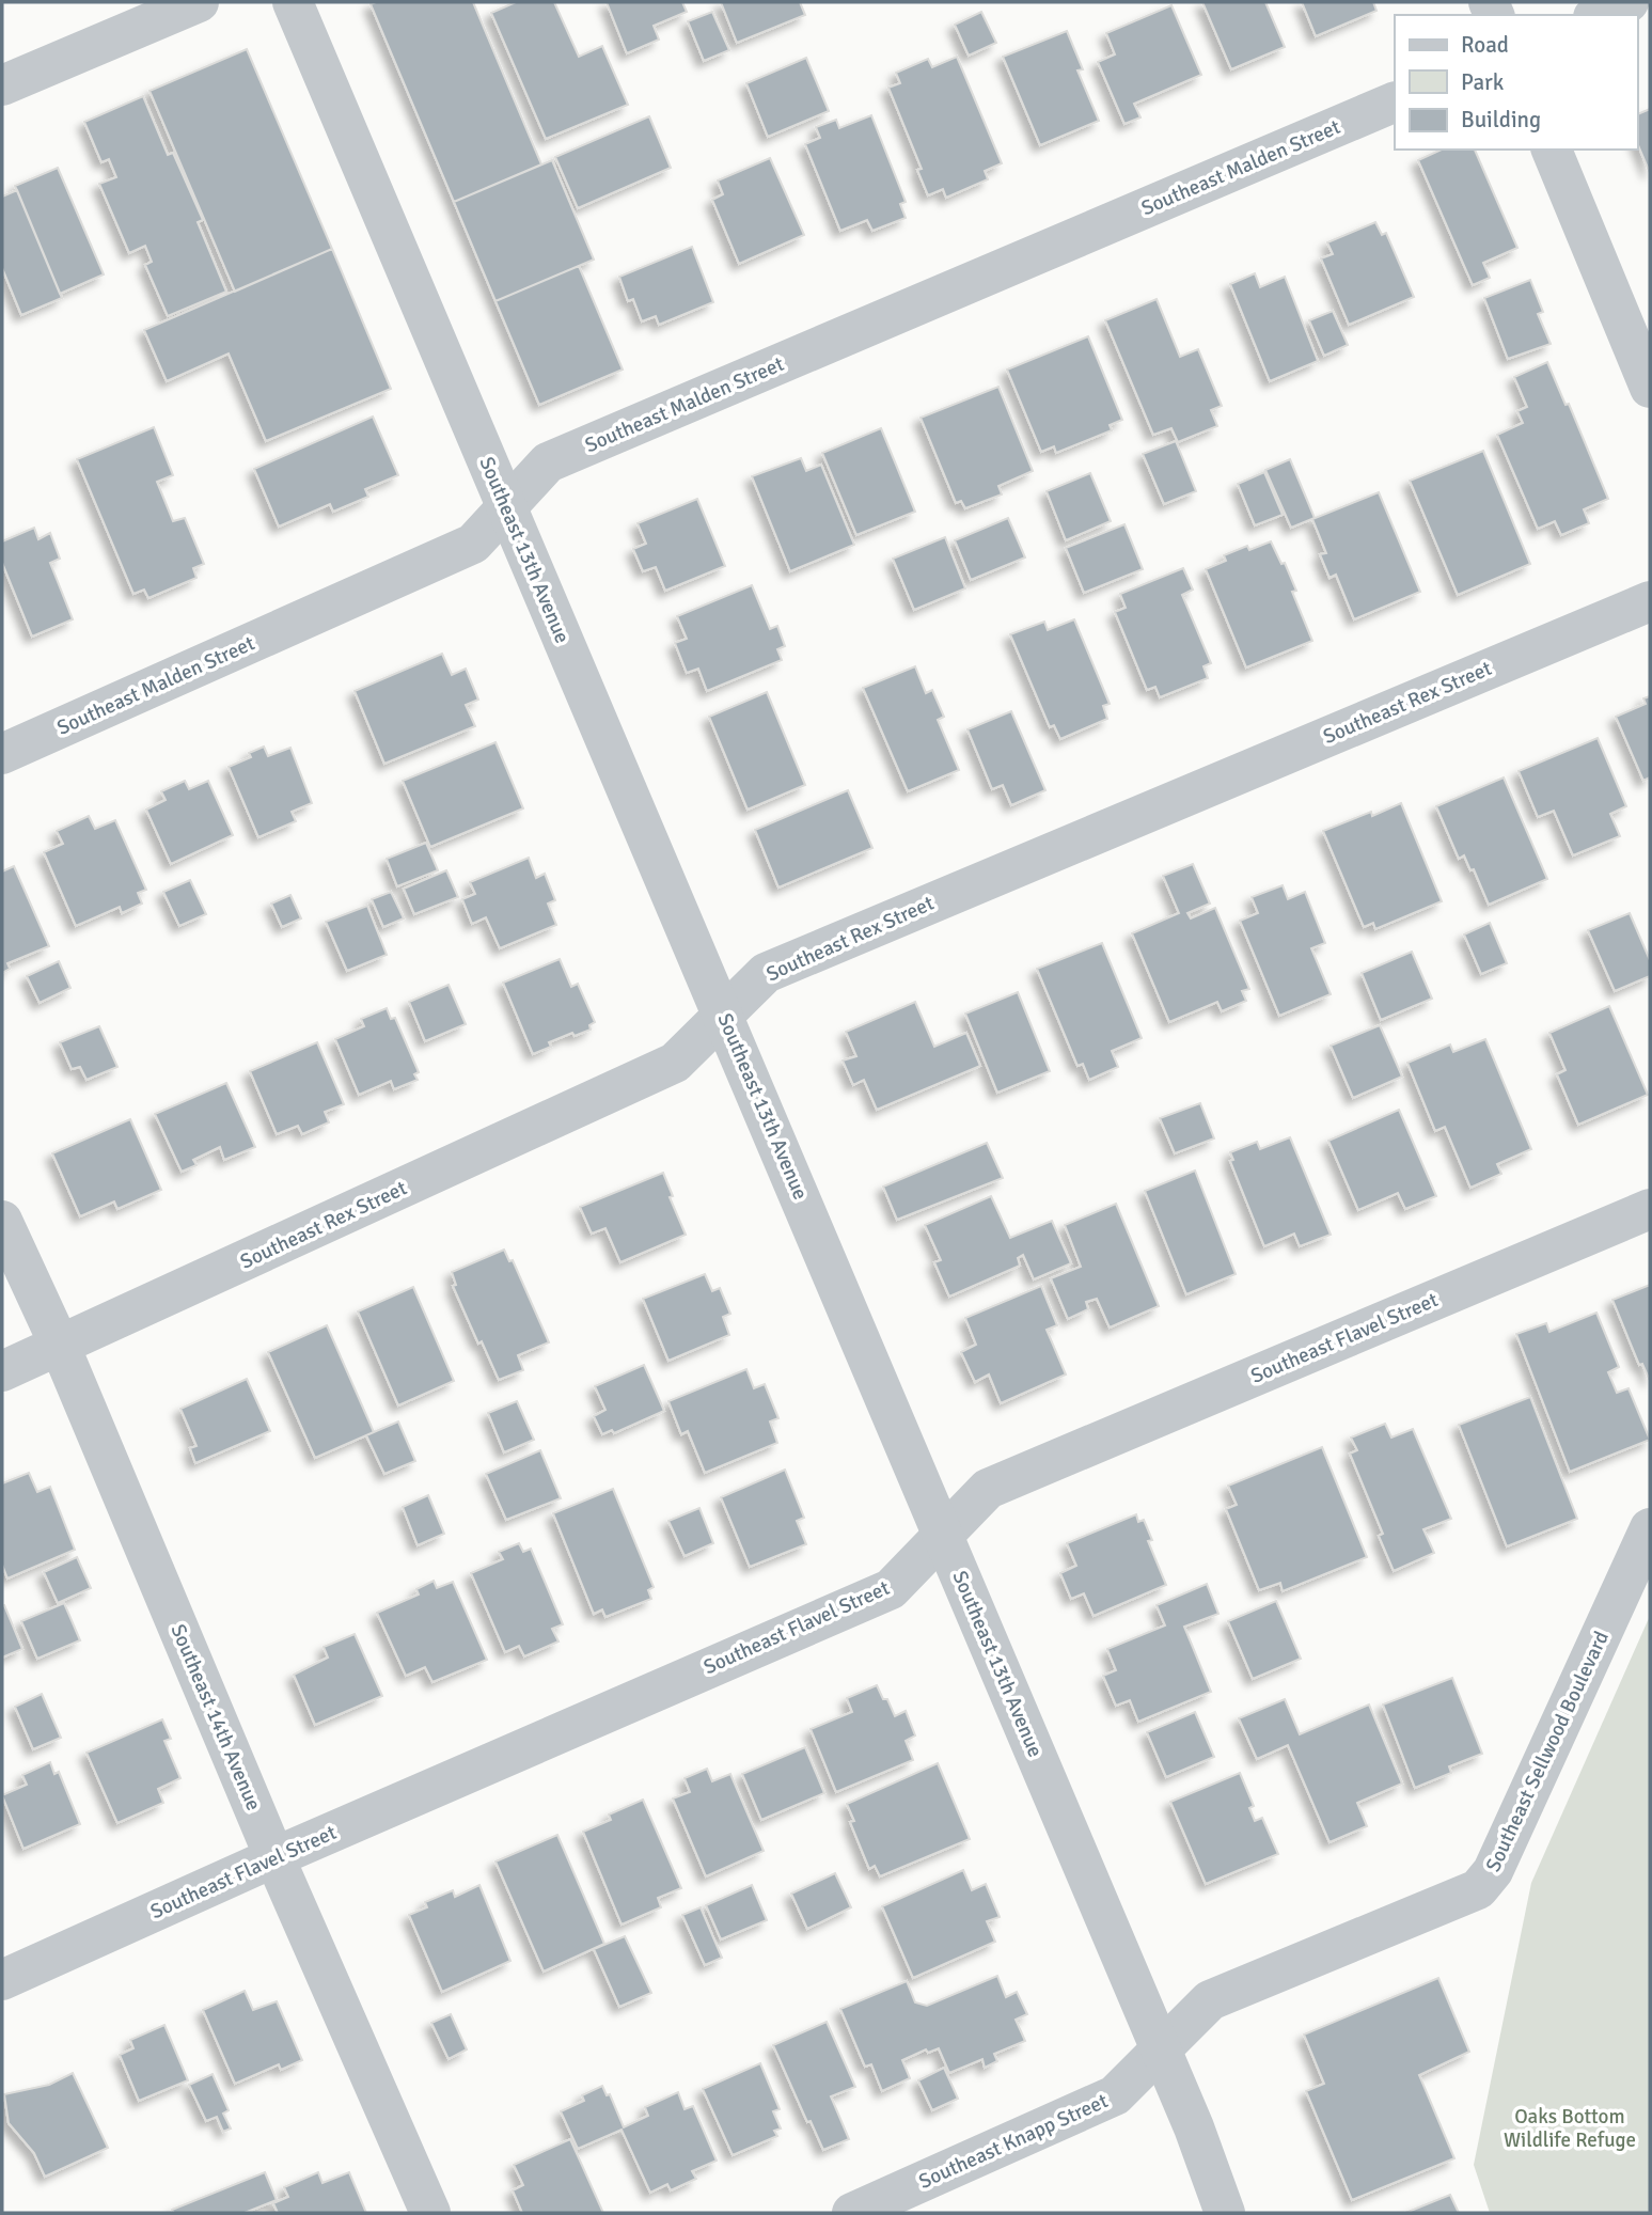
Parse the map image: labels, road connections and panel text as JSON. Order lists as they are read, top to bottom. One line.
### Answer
{"streets":{"street":["Southeast Malden Street","Southeast 13th Avenue","Southeast Rex Street","Southeast Flavel Street","Southeast 14th Avenue","Southeast Sellwood Boulevard","Southeast Knapp Street"]},"crossings":[["Southeast Malden Street","Southeast 13th Avenue"],["Southeast 13th Avenue","Southeast Rex Street"],["Southeast 13th Avenue","Southeast Flavel Street"],["Southeast 13th Avenue","Southeast Sellwood Boulevard"],["Southeast 13th Avenue","Southeast Knapp Street"],["Southeast Rex Street","Southeast 14th Avenue"],["Southeast Flavel Street","Southeast 14th Avenue"],["Southeast Sellwood Boulevard","Southeast Knapp Street"]],"parks":["Oaks Bottom Wildlife Refuge"],"legend":["Road","Park","Building"]}
